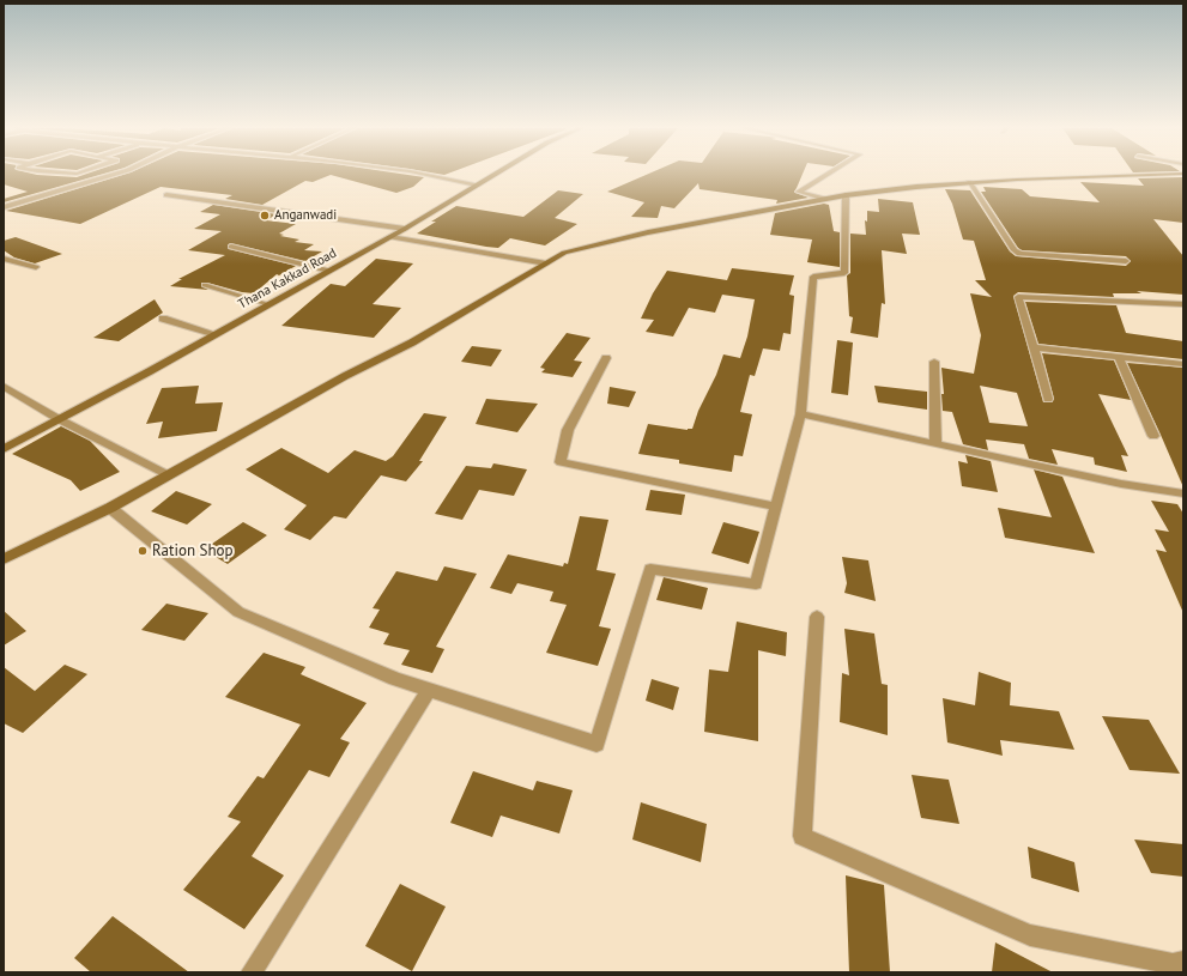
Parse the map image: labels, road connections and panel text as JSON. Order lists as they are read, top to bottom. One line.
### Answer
{"streets":{"main road":["Thana Kakkad Road"]},"places":["Anganwadi","Ration Shop"]}
